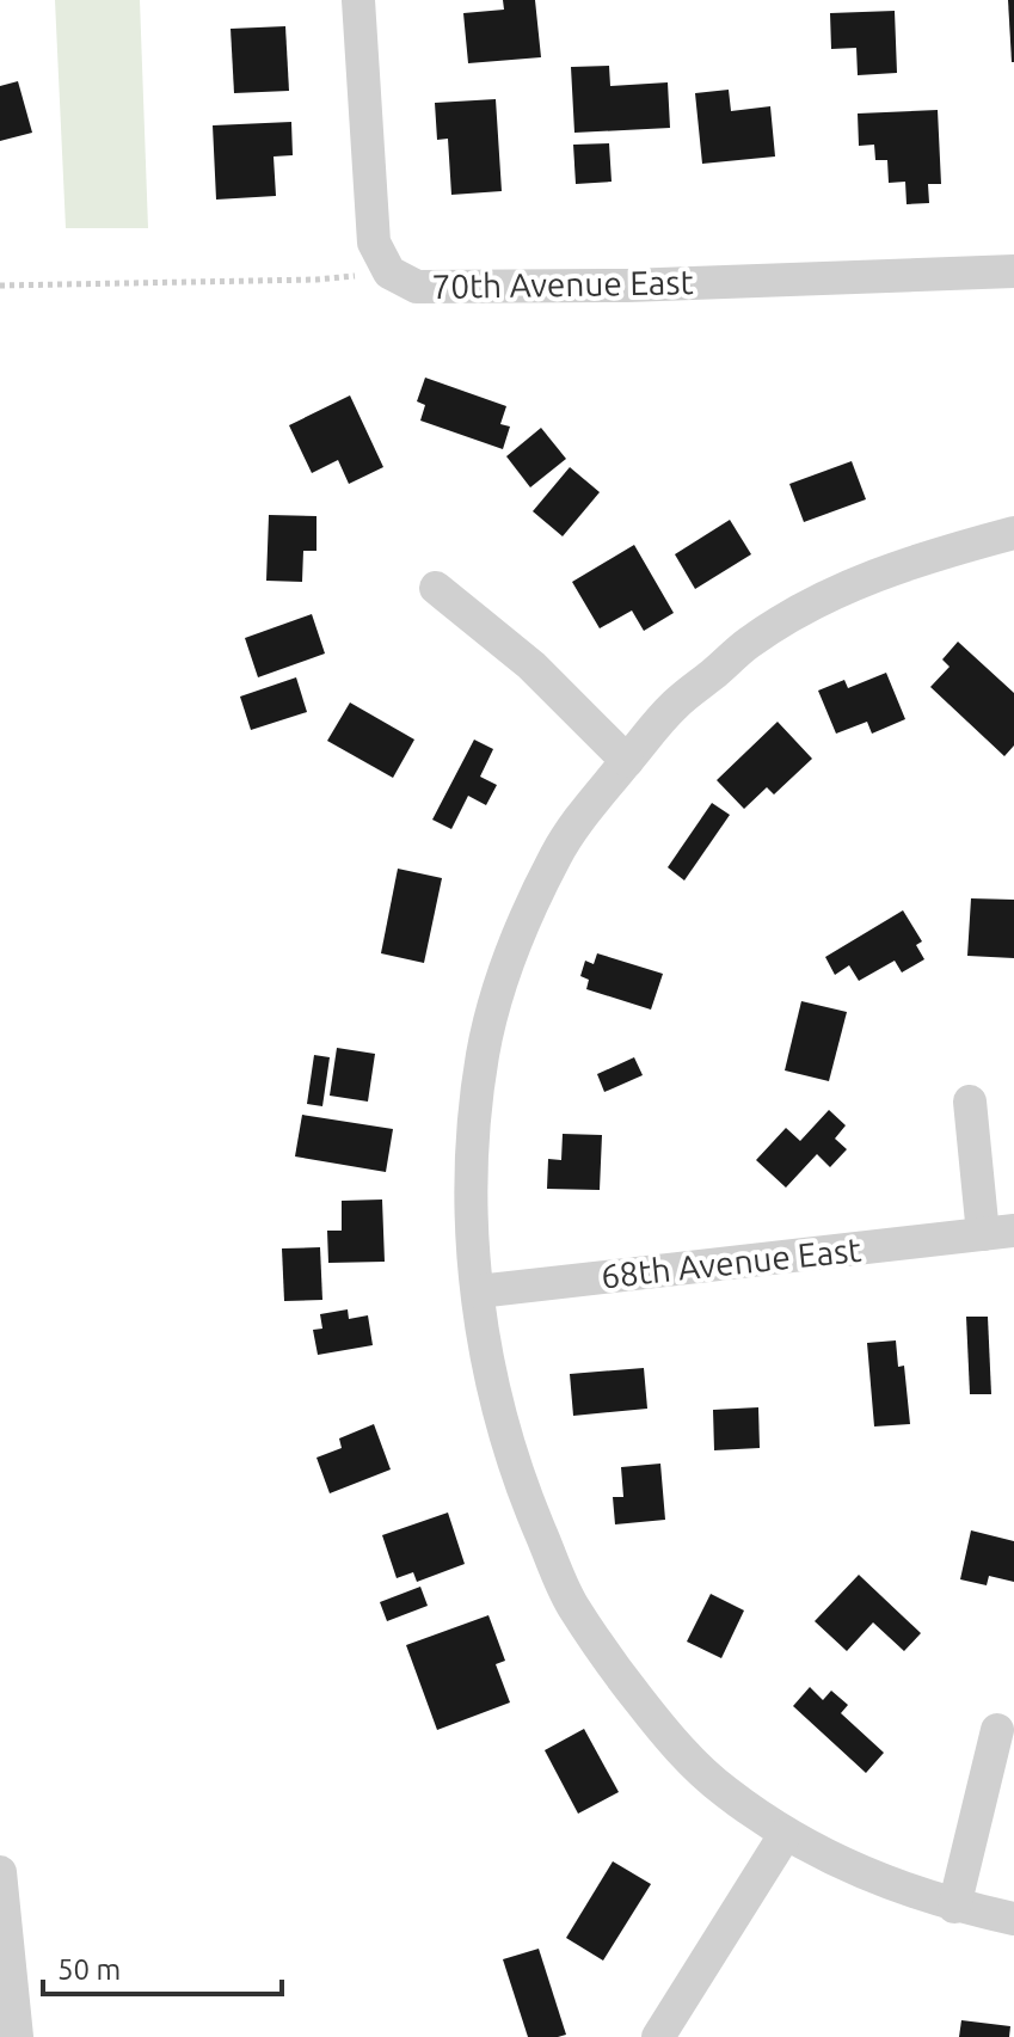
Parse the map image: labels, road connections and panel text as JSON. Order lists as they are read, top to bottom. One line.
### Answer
{"streets":{"street":["70th Avenue East","68th Avenue East"]},"scale_bar":"50 m"}
